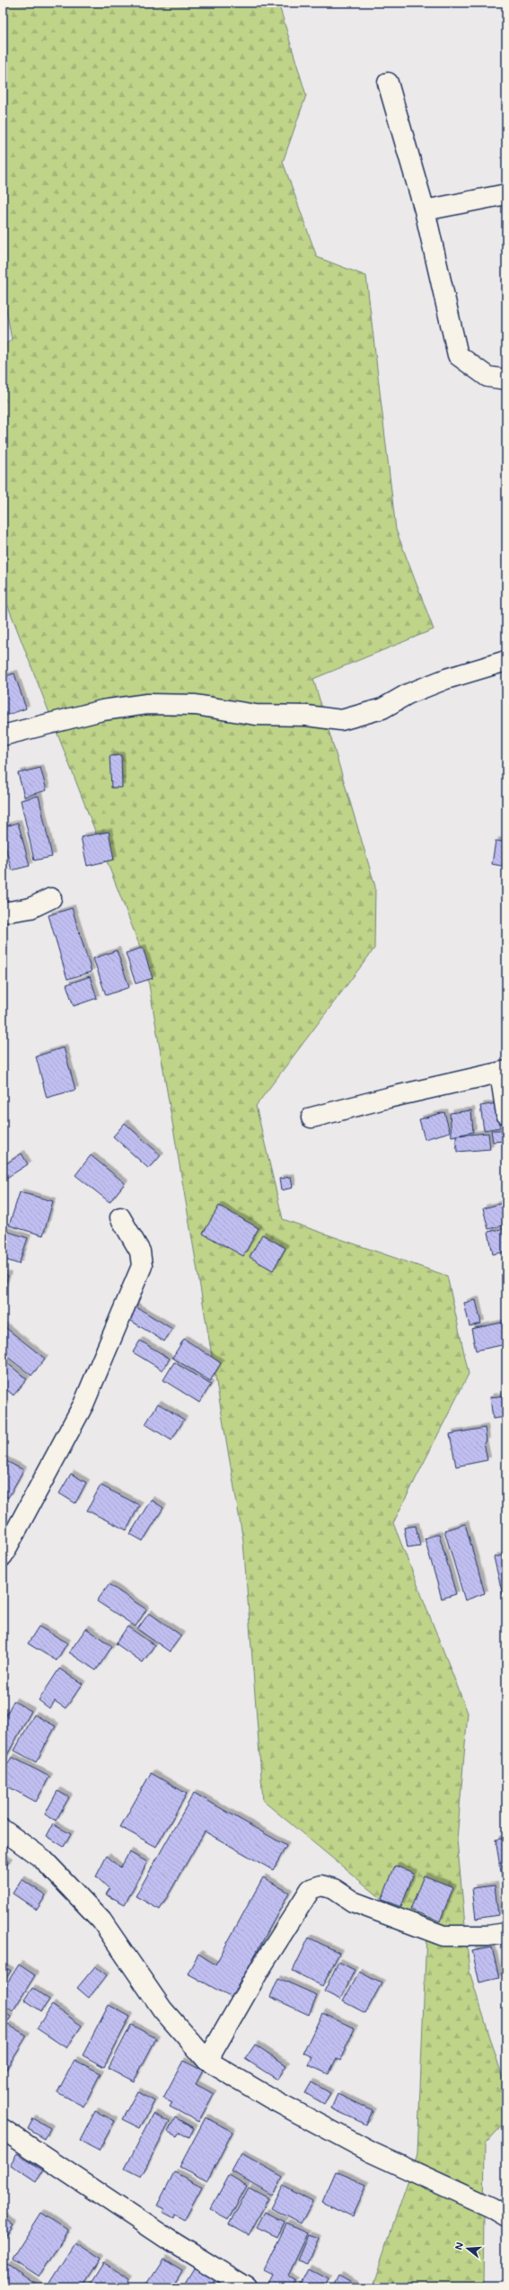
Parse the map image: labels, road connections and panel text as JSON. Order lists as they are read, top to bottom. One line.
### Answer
{"north":"left"}
